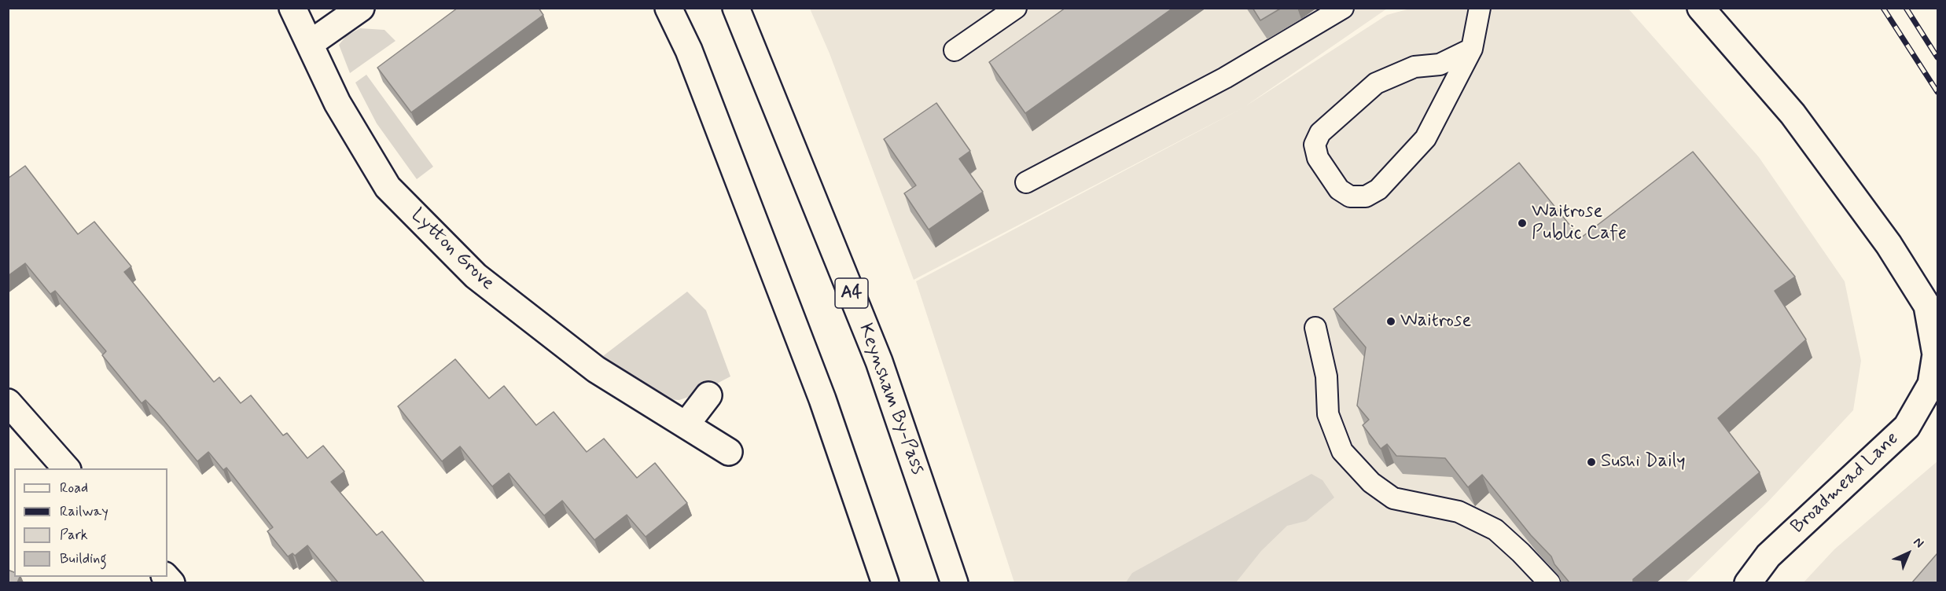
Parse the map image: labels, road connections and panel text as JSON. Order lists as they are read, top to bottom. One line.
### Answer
{"streets":{"main road":["Lytton Grove","A4","Keynsham By-Pass","Broadmead Lane"]},"places":["Waitrose Public Cafe","Waitrose","Sushi Daily"],"legend":["Road","Railway","Park","Building"],"north":"top right"}
